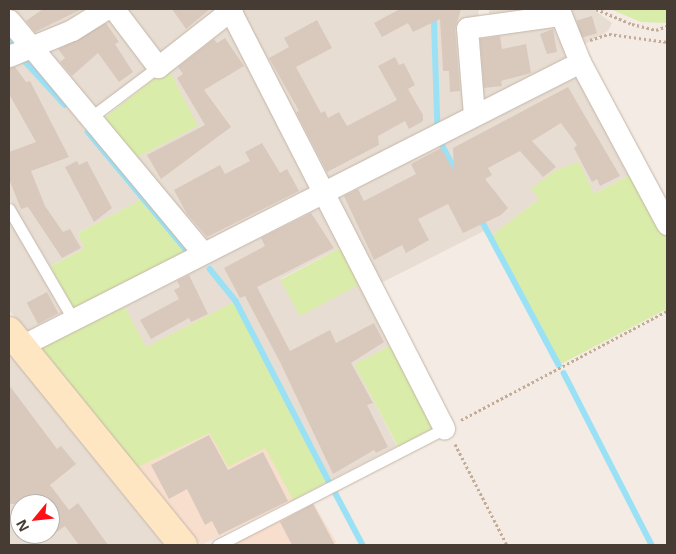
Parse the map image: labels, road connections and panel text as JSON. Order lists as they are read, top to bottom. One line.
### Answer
{"north":"bottom left"}
